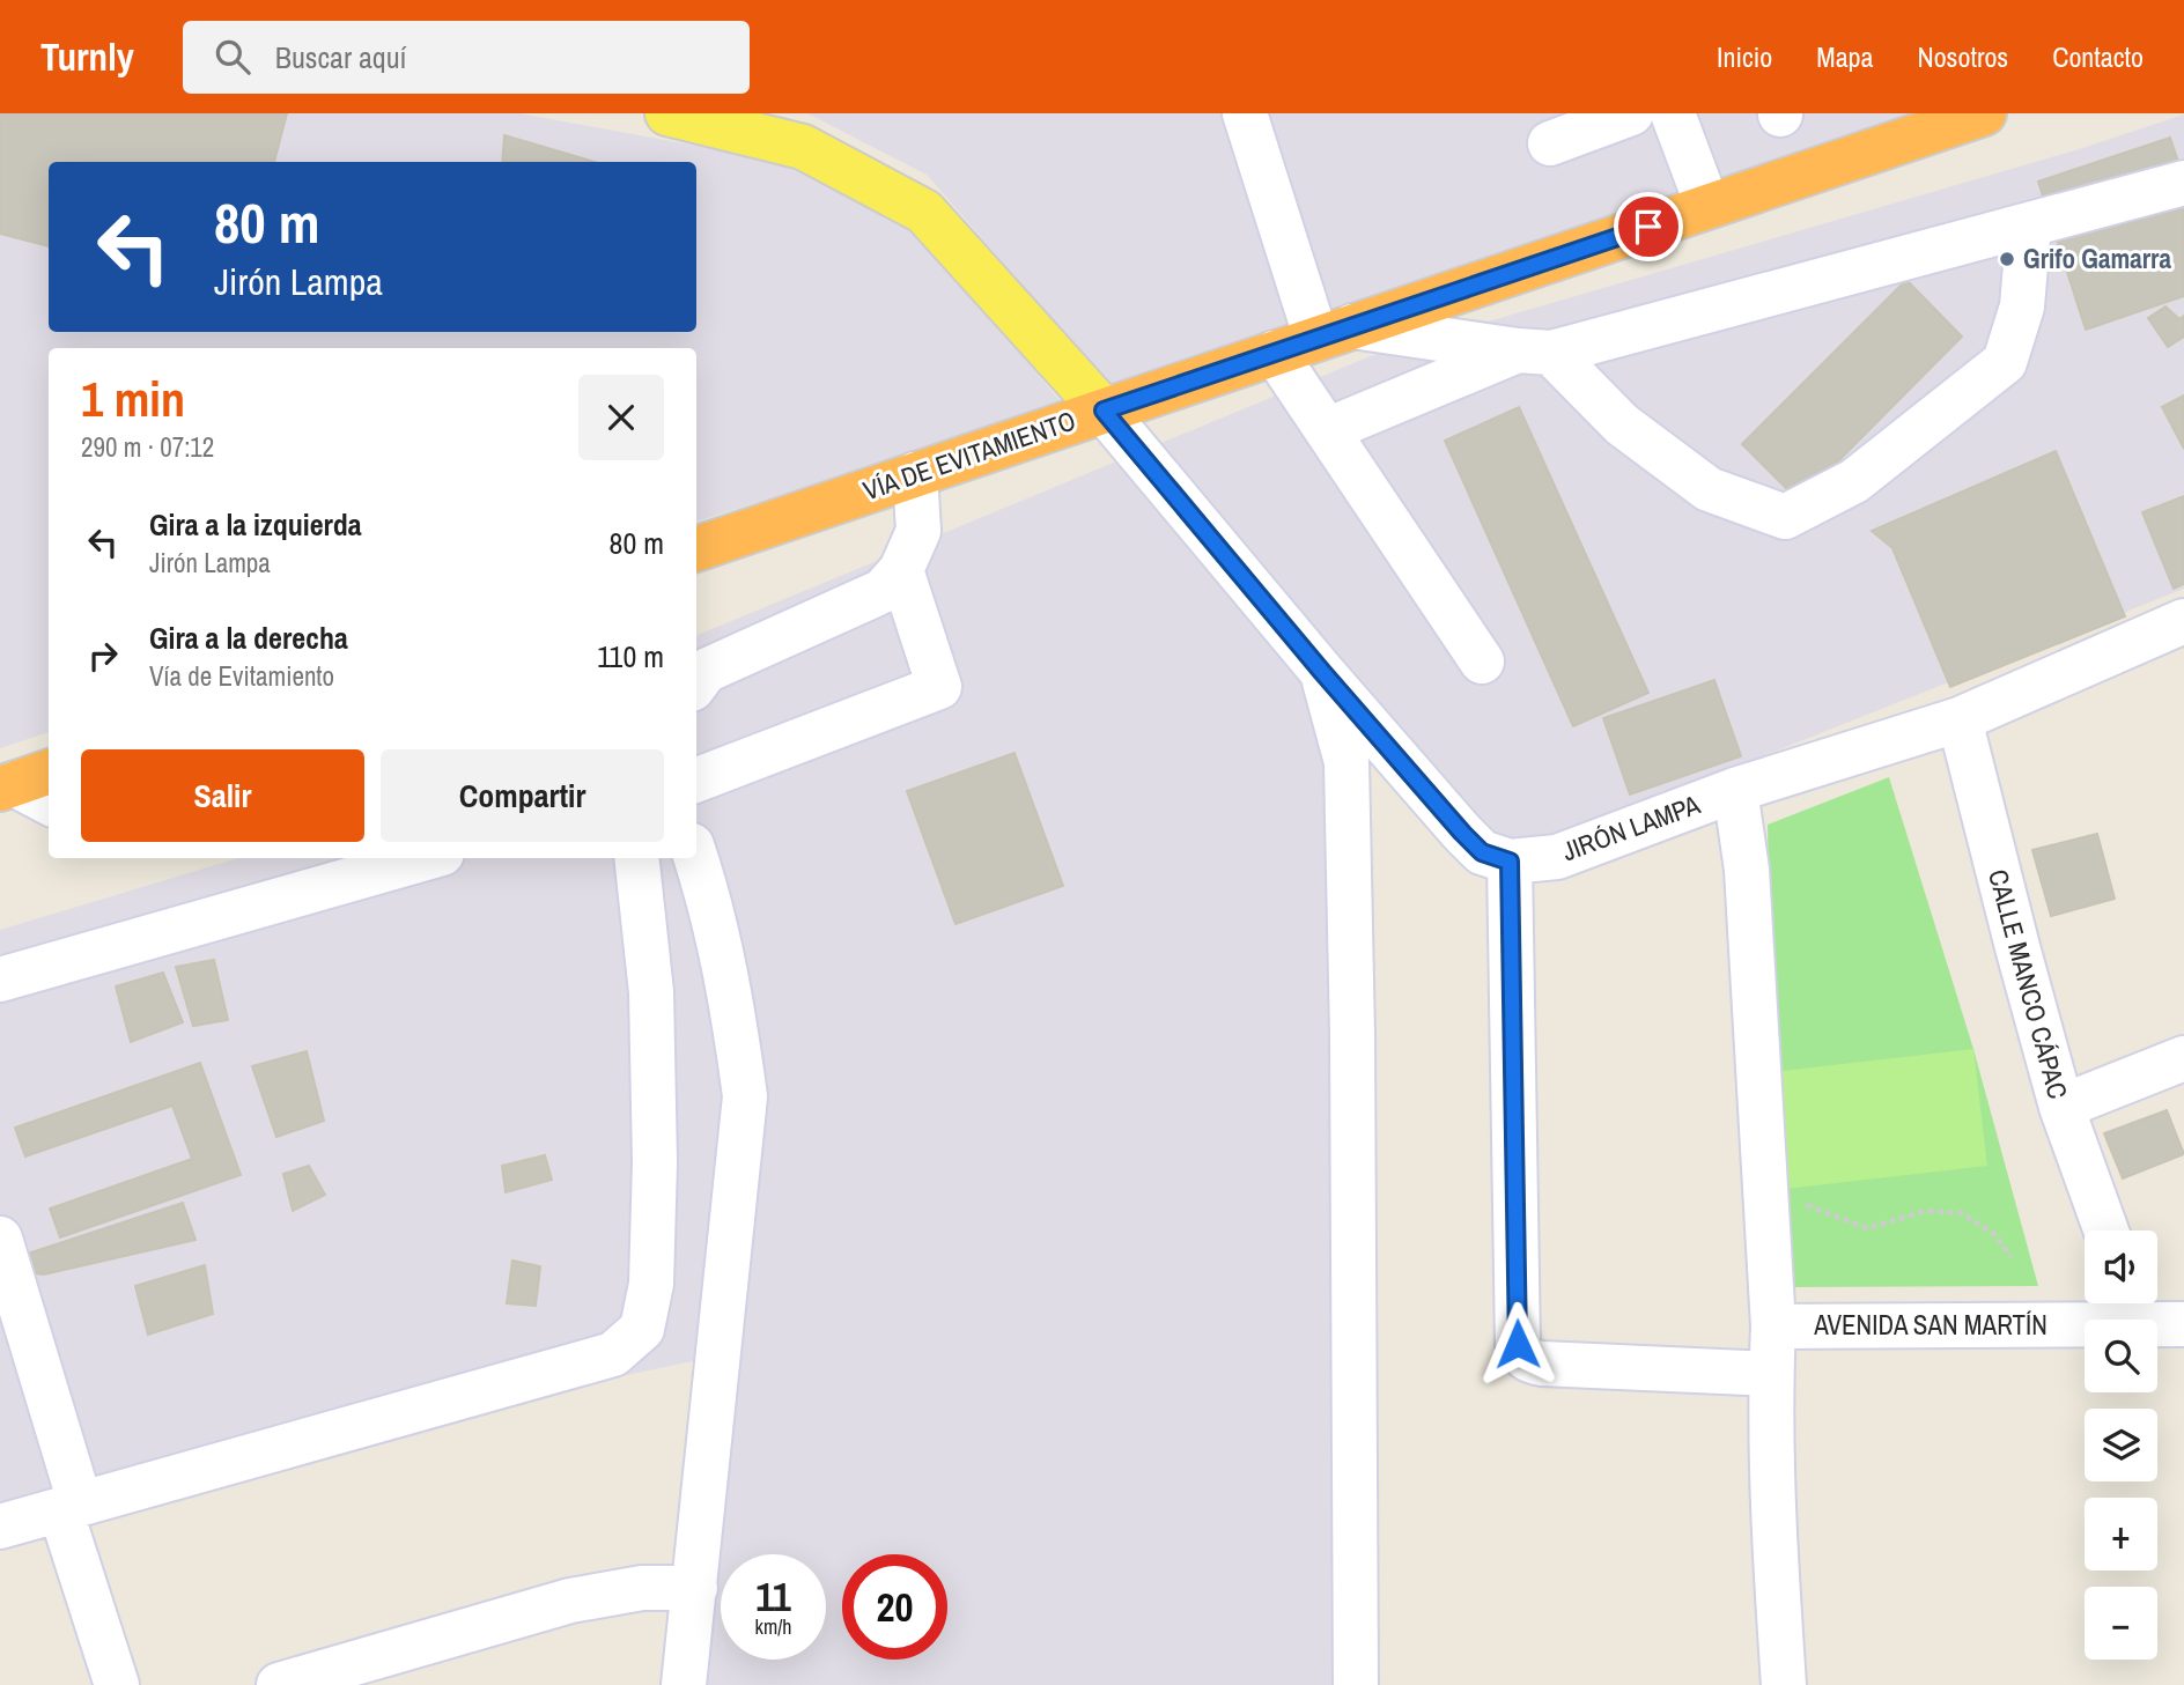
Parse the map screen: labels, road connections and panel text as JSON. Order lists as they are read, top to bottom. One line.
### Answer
{"streets":{"highway":["VÍA DE EVITAMIENTO"],"street":["JIRÓN LAMPA","CALLE MANCO CÁPAC","AVENIDA SAN MARTÍN"]},"crossings":[["JIRÓN LAMPA","CALLE MANCO CÁPAC"]],"places":["Grifo Gamarra"],"page":{"header":"Turnly","search":"Buscar aquí","nav":["Inicio","Mapa","Nosotros","Contacto"],"turn":["80 m","Jirón Lampa"],"heading":["1 min","290 m · 07:12"],"list":[{"name":"Gira a la izquierda","note":"Jirón Lampa","value":"80 m"},{"name":"Gira a la derecha","note":"Vía de Evitamiento","value":"110 m"}],"buttons":["Salir","Compartir"],"map_buttons":["+","−"],"speed":"11 km/h","limit":"20"}}
